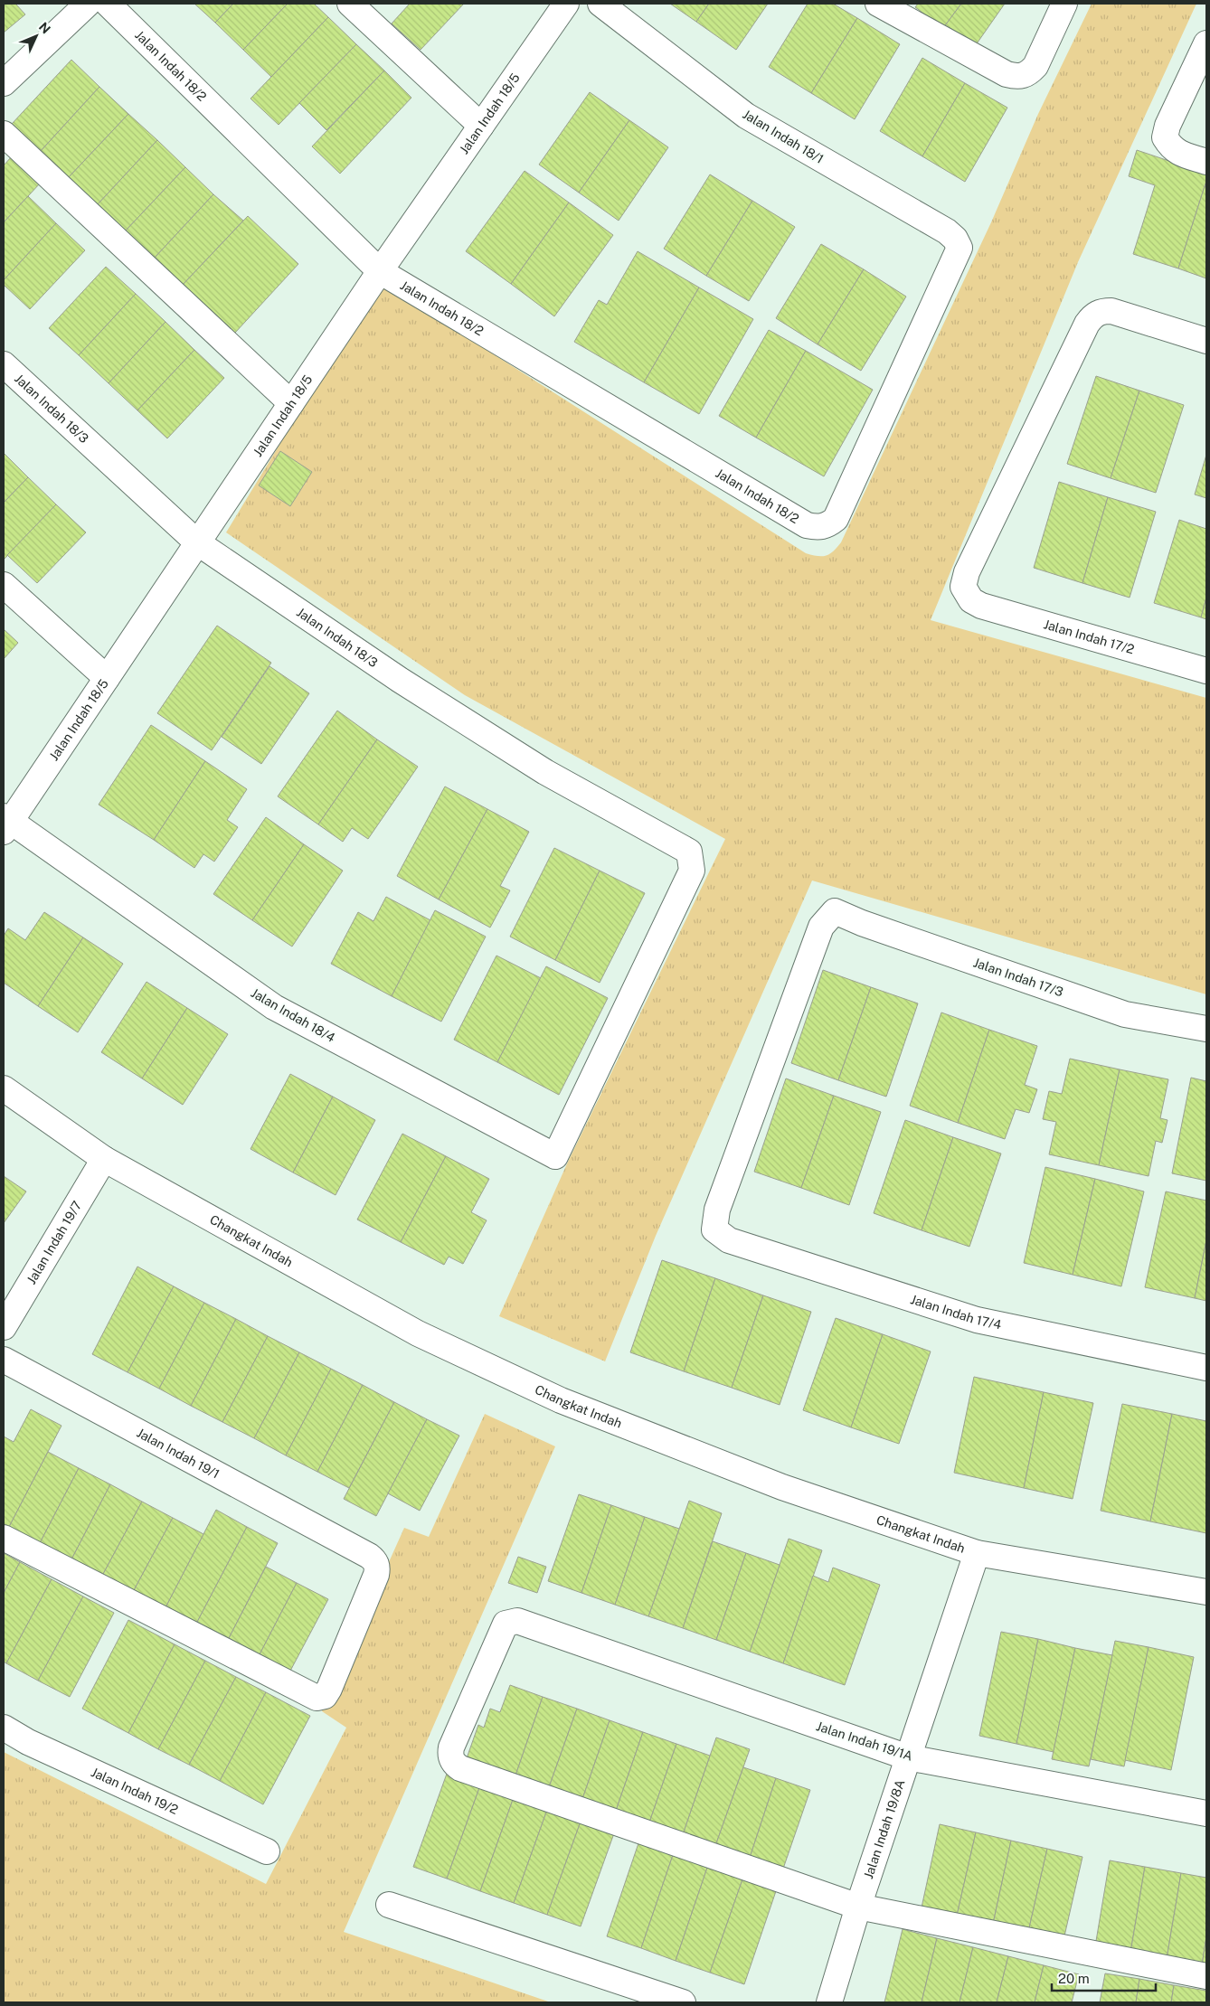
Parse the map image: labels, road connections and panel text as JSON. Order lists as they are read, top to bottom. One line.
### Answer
{"streets":{"street":["Jalan Indah 18/2","Jalan Indah 18/5","Jalan Indah 18/1","Jalan Indah 18/3","Jalan Indah 17/2","Jalan Indah 17/3","Jalan Indah 18/4","Changkat Indah","Jalan Indah 19/7","Jalan Indah 17/4","Jalan Indah 19/1","Jalan Indah 19/1A","Jalan Indah 19/2","Jalan Indah 19/8A"]},"crossings":[["Jalan Indah 18/2","Jalan Indah 18/5"],["Jalan Indah 18/2","Jalan Indah 18/1"],["Jalan Indah 18/5","Jalan Indah 18/3"],["Jalan Indah 18/5","Jalan Indah 18/4"],["Jalan Indah 18/3","Jalan Indah 18/4"],["Jalan Indah 17/3","Jalan Indah 17/4"],["Changkat Indah","Jalan Indah 19/7"],["Changkat Indah","Jalan Indah 19/8A"],["Jalan Indah 19/1A","Jalan Indah 19/8A"]],"scale_bar":"20 m","north":"top right"}
